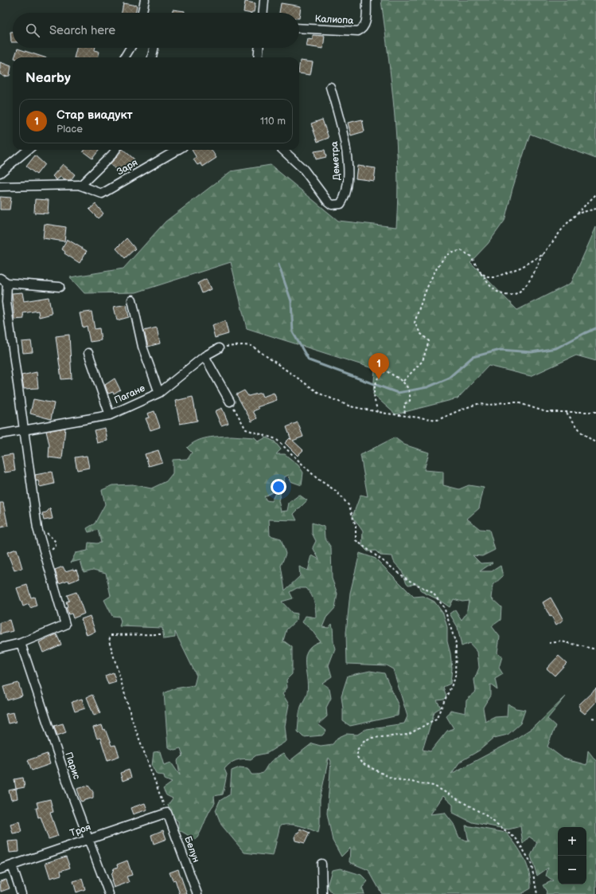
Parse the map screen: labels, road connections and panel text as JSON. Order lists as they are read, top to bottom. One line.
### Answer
{"streets":{"street":["Калиопа","Деметра","Заря","Пагане","Парис","Троя","Белун"]},"crossings":[["Парис","Троя"],["Троя","Белун"]],"page":{"search":"Search here","heading":"Nearby","list":[{"mark":"1","name":"Стар виадукт","note":"Place","value":"110 m"}],"pins":"1","map_buttons":["+","−"]}}
